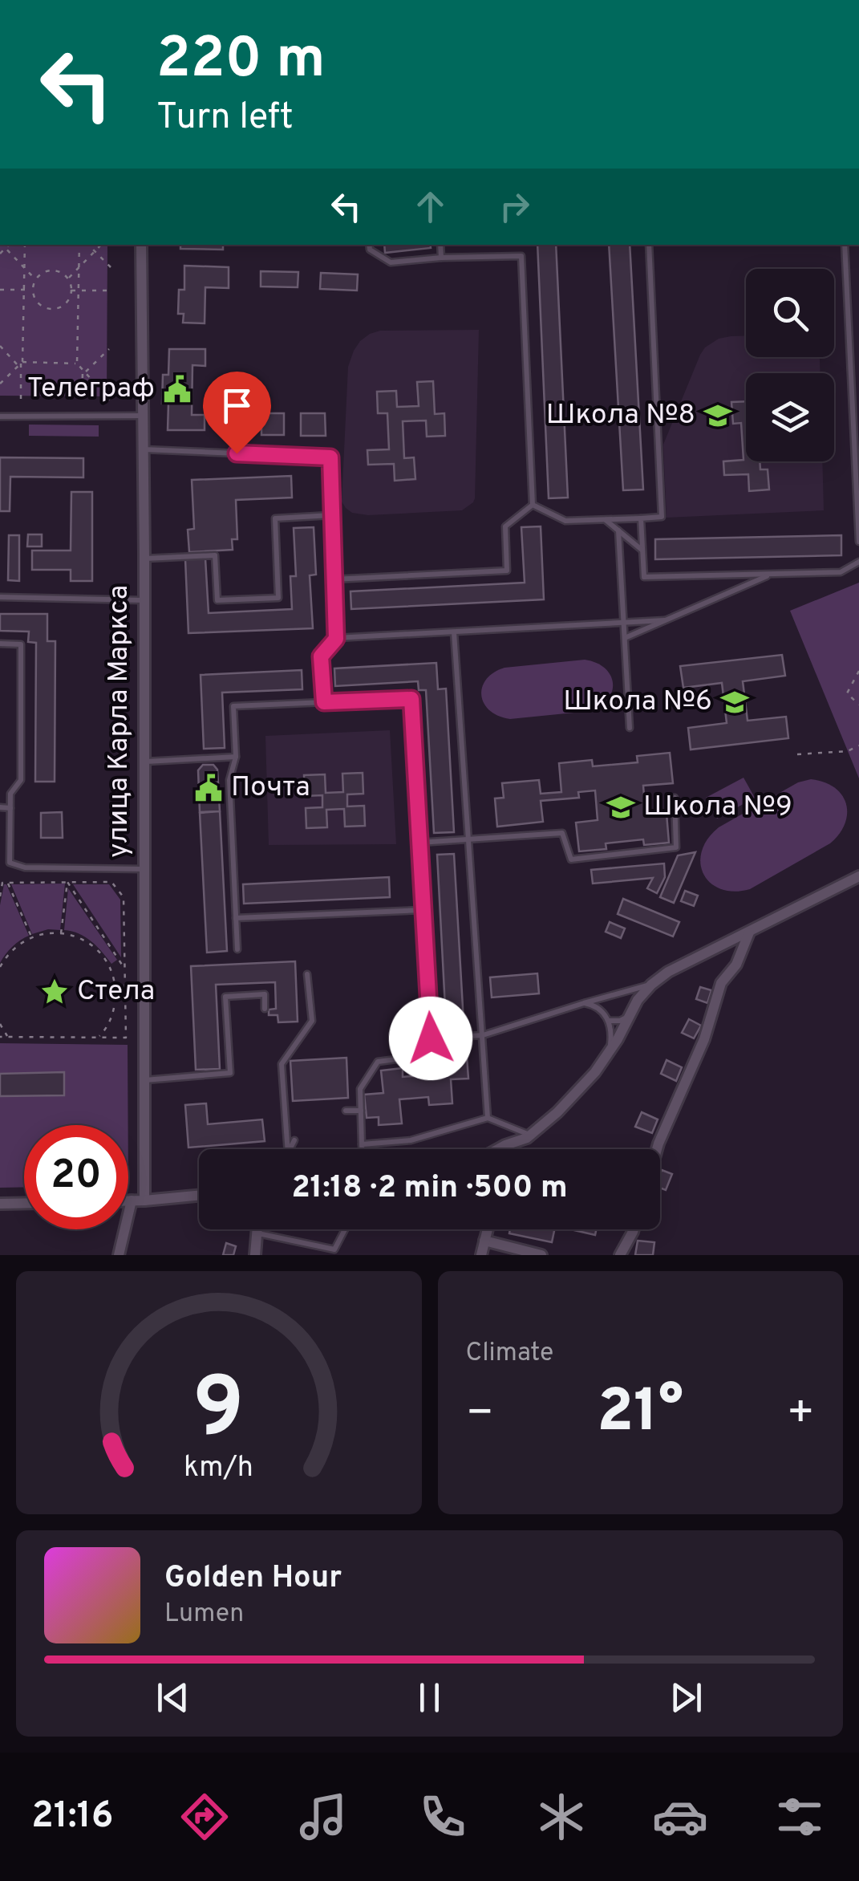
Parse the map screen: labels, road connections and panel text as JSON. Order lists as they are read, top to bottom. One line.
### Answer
{"streets":{"street":["улица Карла Маркса"]},"places":{"public building":["Телеграф","Почта"],"school or university":["Школа №8","Школа №6","Школа №9"],"place":["Стела"]},"page":{"turn":["220 m","Turn left"],"limit":"20","trip":"21:18 · 2 min · 500 m","tile":"Climate","heat":["−","21°","+"],"song":["Golden Hour","Lumen"],"tabs":"21:16","gauge":["9","km/h"]}}
